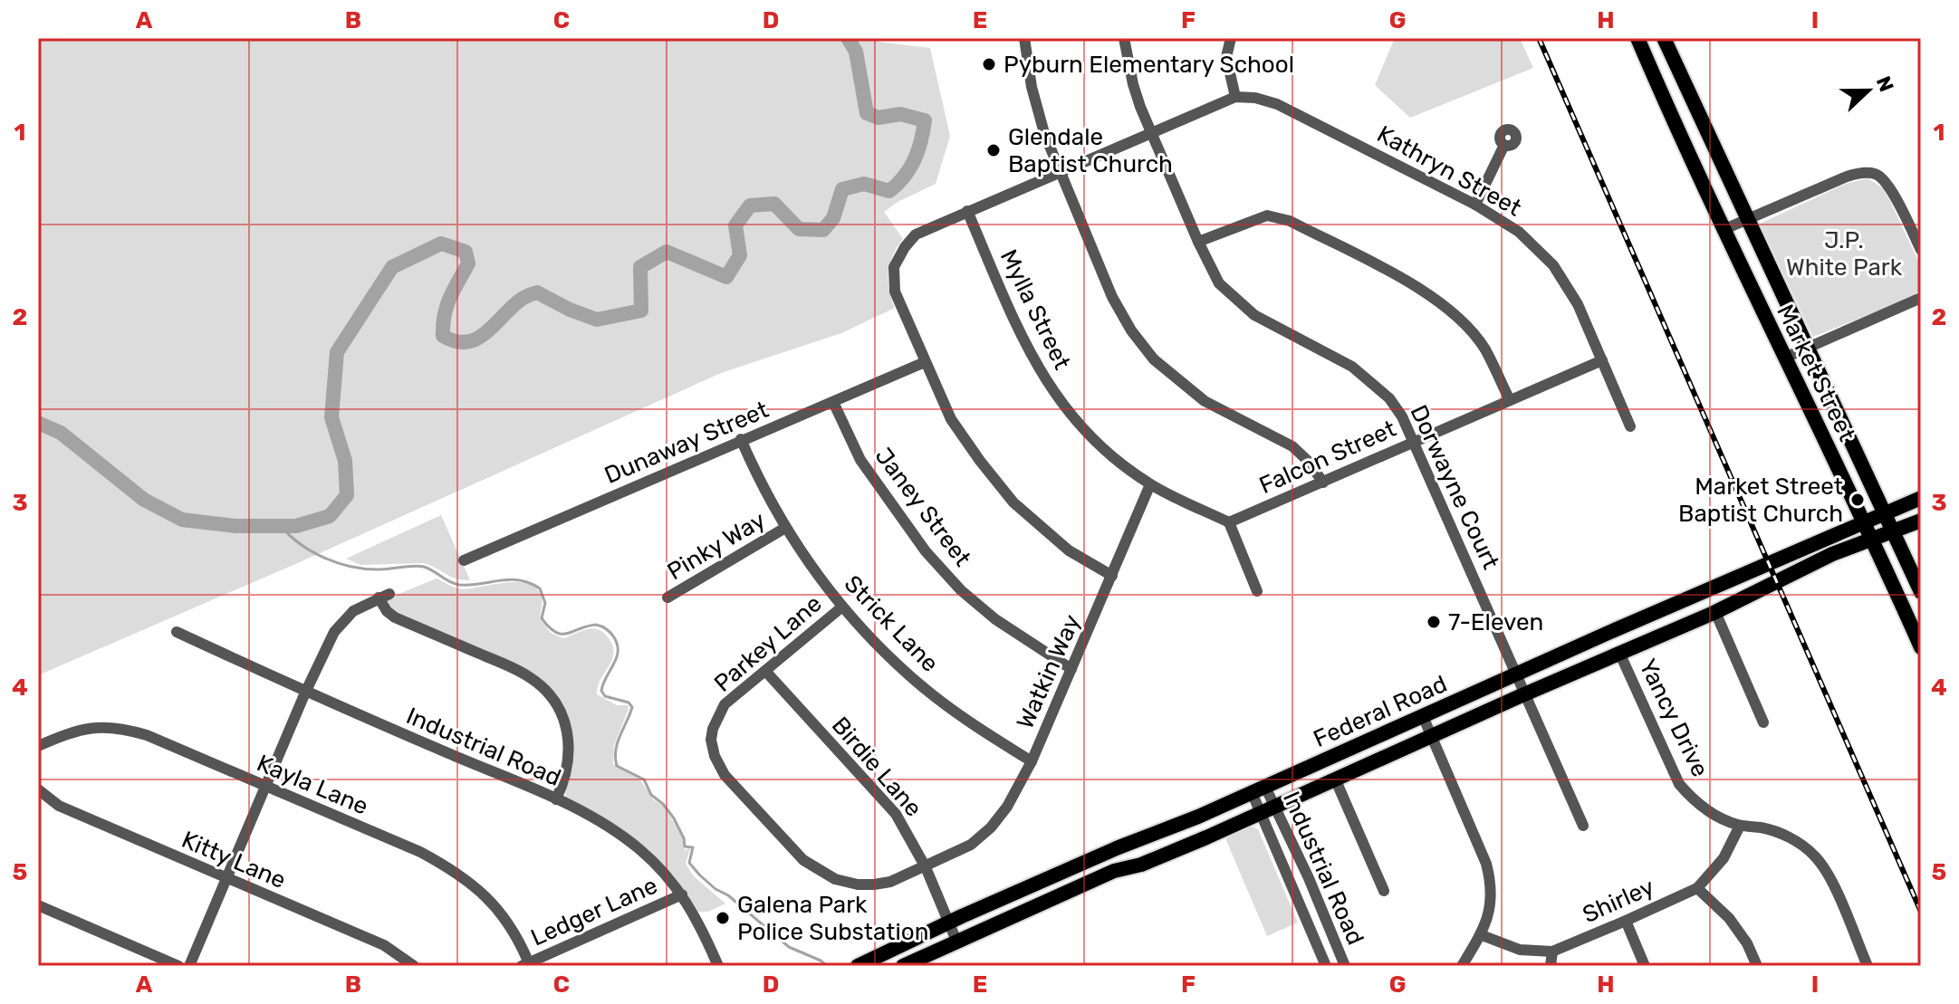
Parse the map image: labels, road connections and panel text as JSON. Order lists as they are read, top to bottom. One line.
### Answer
{"streets":{"main road":["Market Street","Federal Road"],"street":["Kathryn Street","Mylla Street","Dunaway Street","Falcon Street","Dorwayne Court","Janey Street","Pinky Way","Strick Lane","Parkey Lane","Watkin Way","Yancy Drive","Industrial Road","Birdie Lane","Kayla Lane","Kitty Lane","Shirley","Ledger Lane"]},"crossings":[["Kathryn Street","Falcon Street"],["Mylla Street","Falcon Street"],["Mylla Street","Watkin Way"],["Market Street","Federal Road"],["Dunaway Street","Janey Street"],["Dunaway Street","Strick Lane"],["Falcon Street","Dorwayne Court"],["Dorwayne Court","Federal Road"],["Janey Street","Watkin Way"],["Pinky Way","Strick Lane"],["Strick Lane","Parkey Lane"],["Strick Lane","Watkin Way"],["Parkey Lane","Watkin Way"],["Parkey Lane","Birdie Lane"],["Federal Road","Yancy Drive"],["Federal Road","Industrial Road"],["Federal Road","Birdie Lane"],["Yancy Drive","Shirley"],["Industrial Road","Ledger Lane"],["Kayla Lane","Ledger Lane"]],"parks":["J.P. White Park"],"places":["Pyburn Elementary School","Glendale Baptist Church","Market Street Baptist Church","7-Eleven","Galena Park Police Substation"],"north":"right","grid":{"columns":["A","B","C","D","E","F","G","H","I"],"rows":["1","2","3","4","5"]}}
